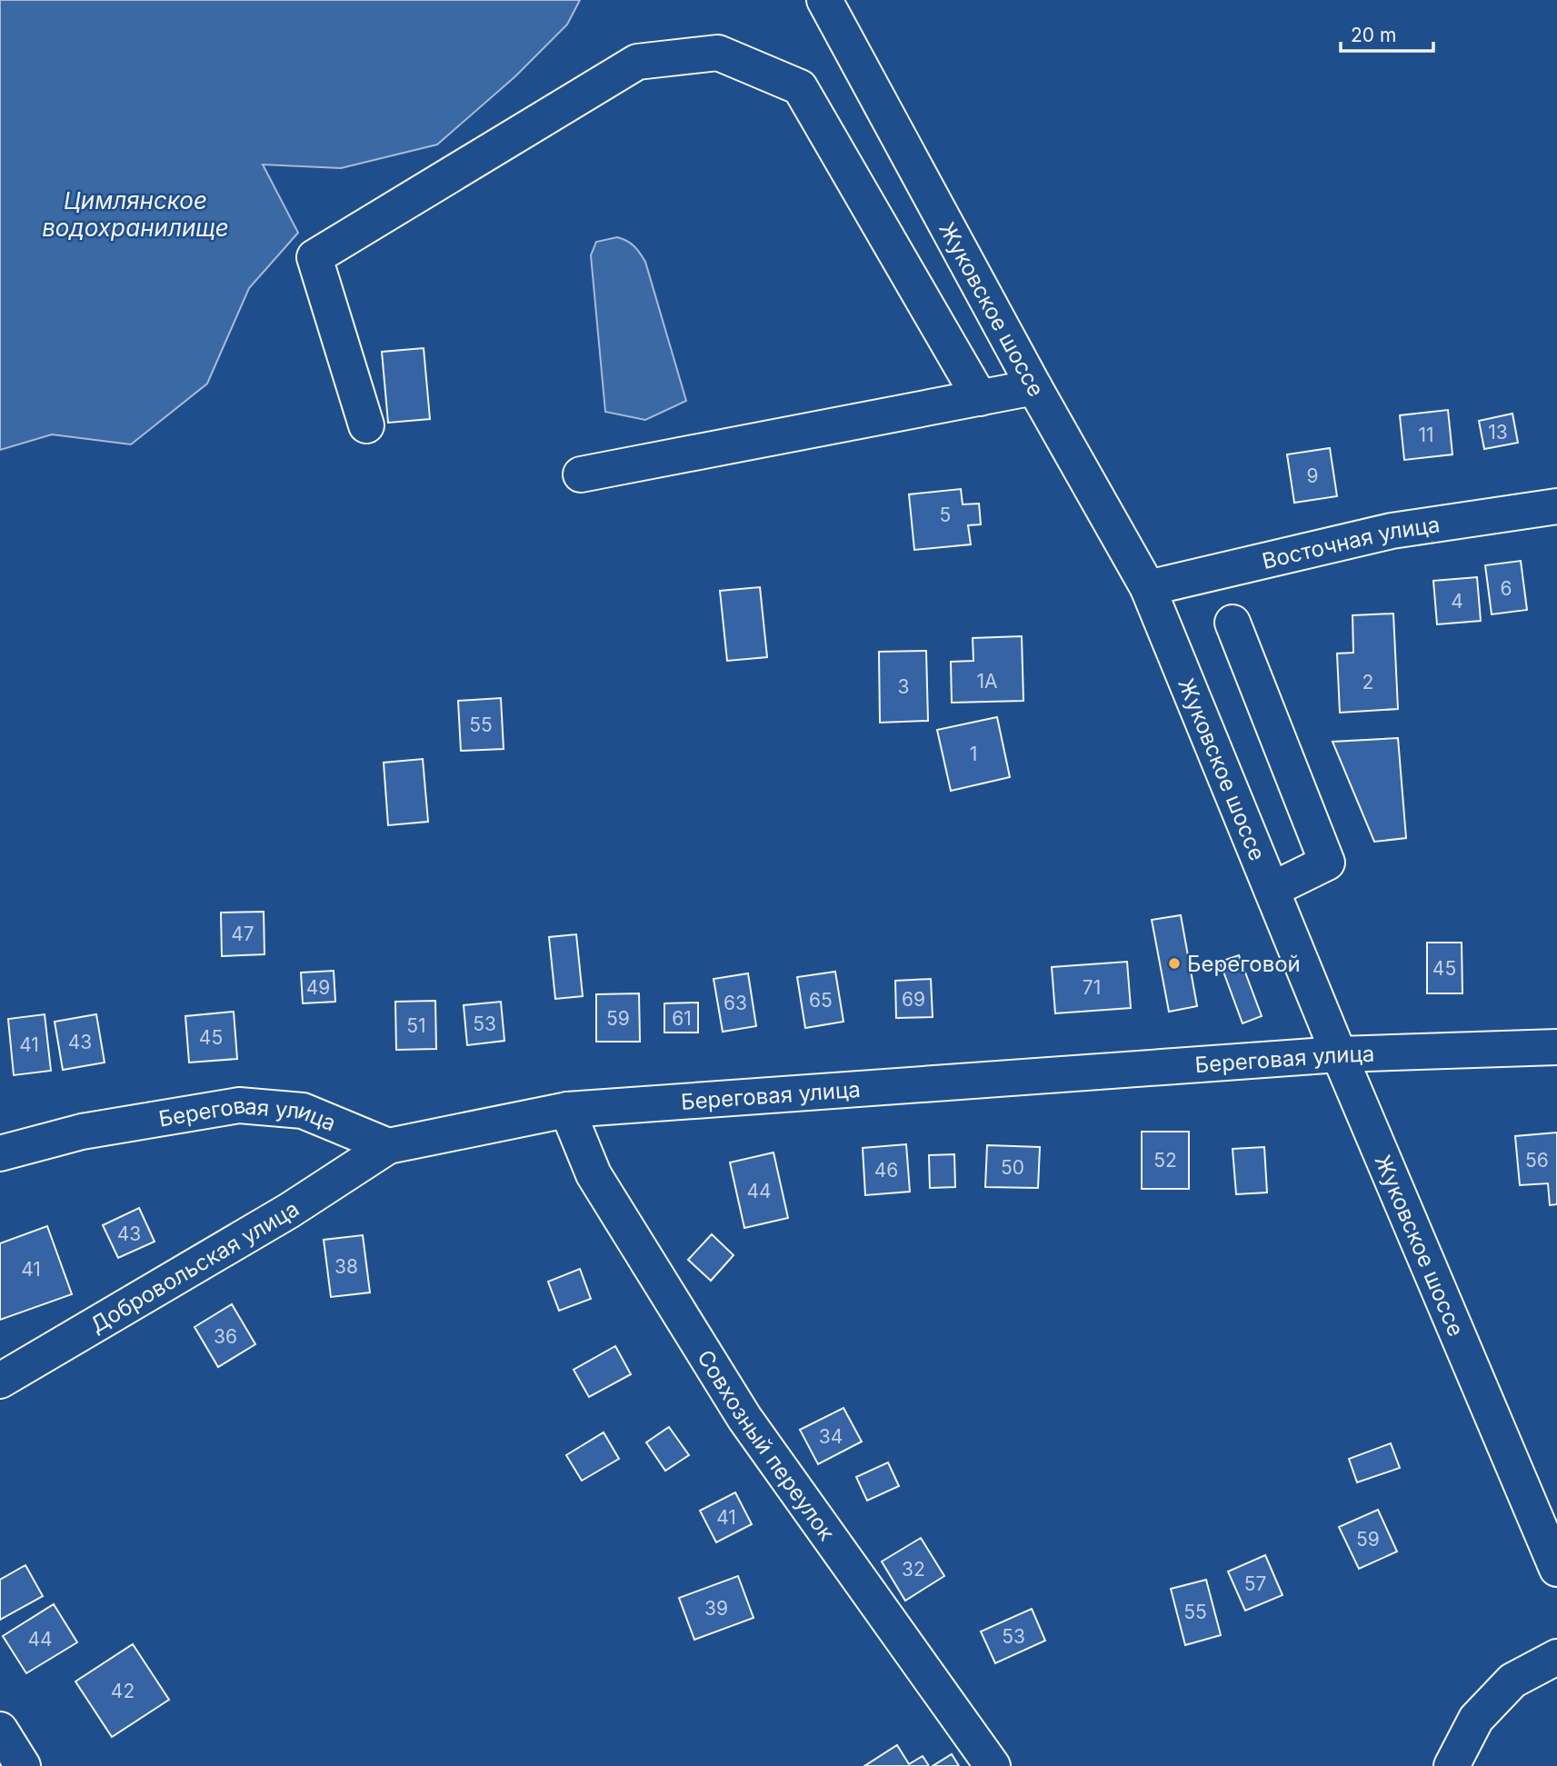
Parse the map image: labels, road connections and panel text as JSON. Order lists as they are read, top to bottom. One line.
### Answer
{"streets":{"street":["Жуковское шоссе","Восточная улица","Береговая улица","Добровольская улица","Совхозный переулок"]},"crossings":[["Жуковское шоссе","Восточная улица"],["Жуковское шоссе","Береговая улица"],["Береговая улица","Добровольская улица"],["Береговая улица","Совхозный переулок"]],"water":["Цимлянское водохранилище"],"places":["Береговой"],"house_numbers":["13","11","9","5","6","4","1А","2","3","55","1","47","45","49","71","69","65","63","59","61","53","51","45","43","41","52","56","50","46","44","43","38","41","36","34","41","59","32","57","39","55","53","44","42"],"scale_bar":"20 m"}
